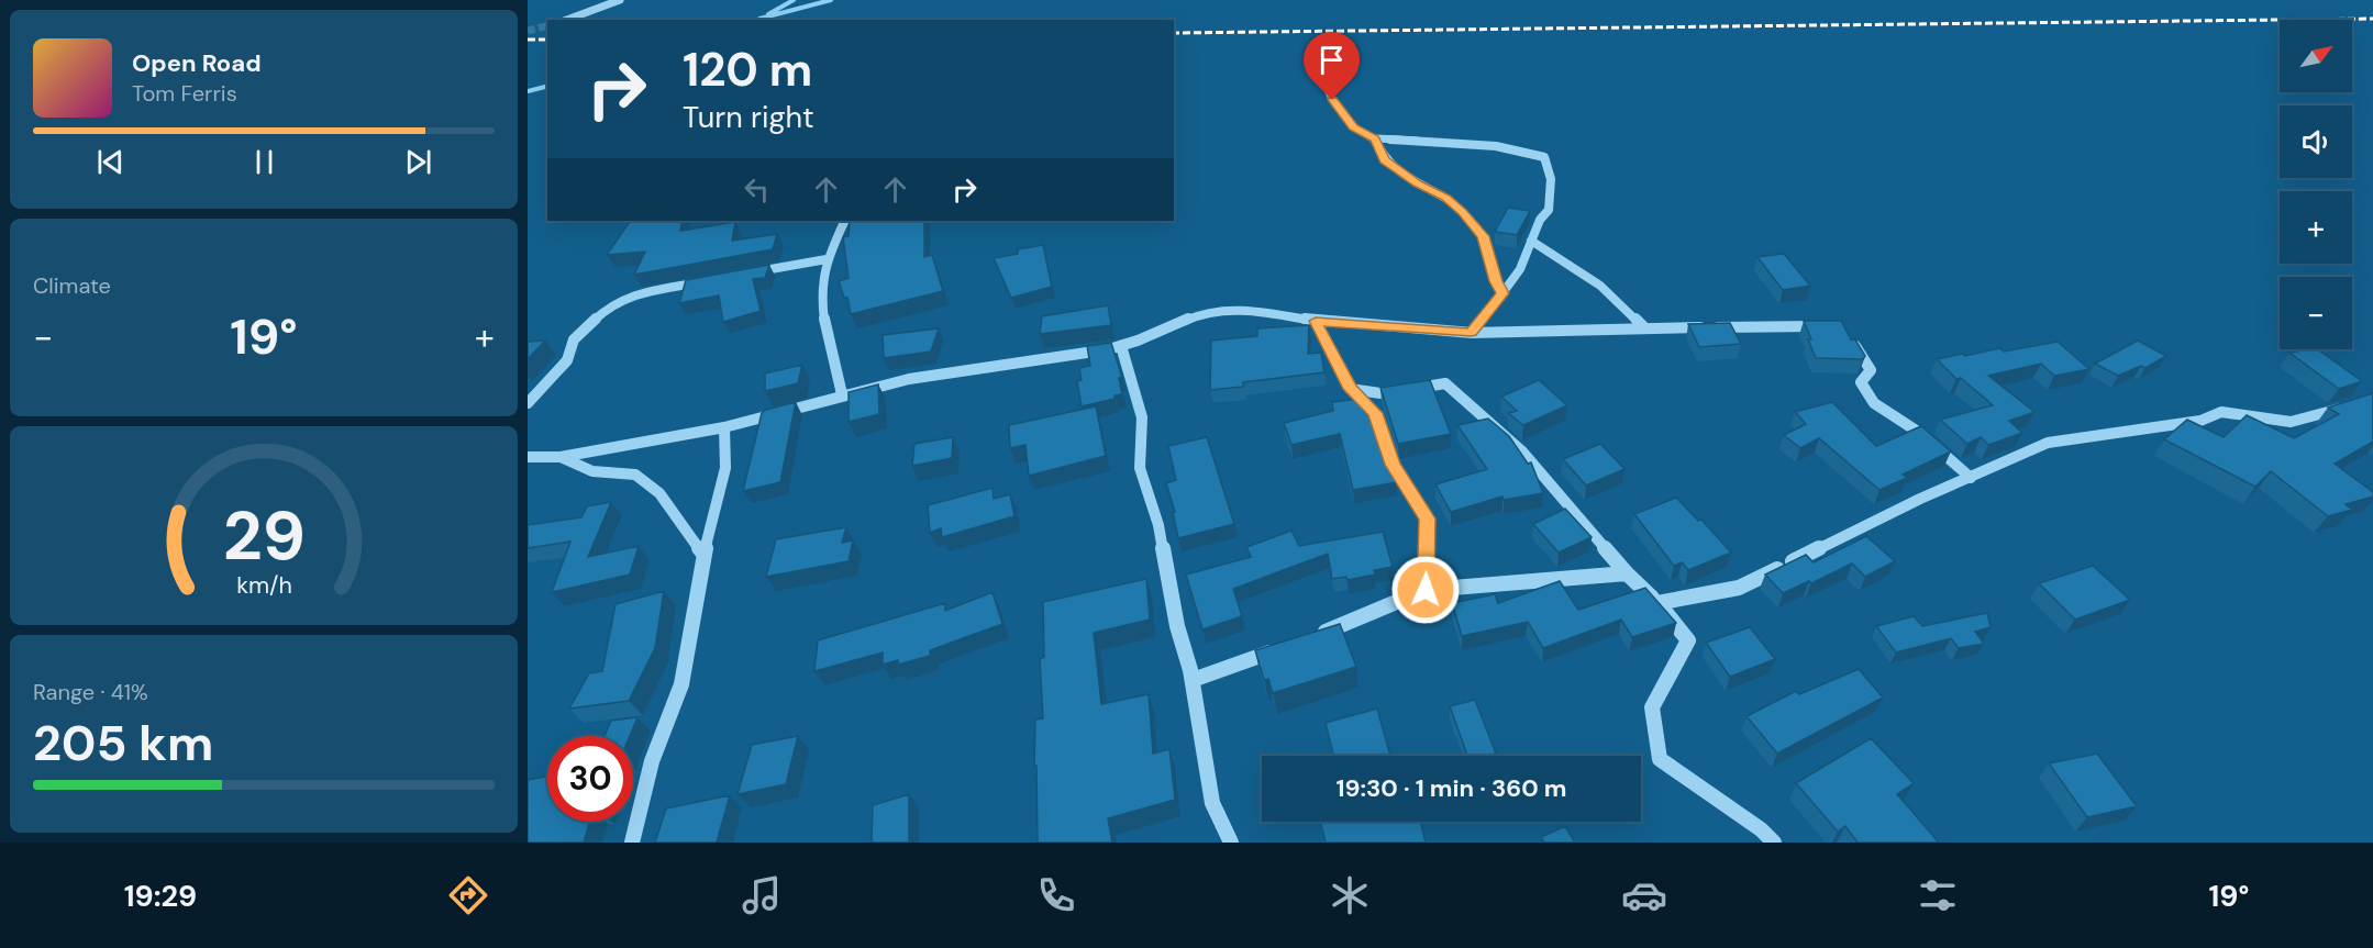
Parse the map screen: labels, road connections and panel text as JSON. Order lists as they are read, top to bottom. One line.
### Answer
{"north":"top right","page":{"map_buttons":["+","−"],"turn":["120 m","Turn right"],"song":["Open Road","Tom Ferris"],"tile":["Climate",["Range · 41%","205 km"]],"heat":["−","19°","+"],"limit":"30","trip":"19:30 · 1 min · 360 m","tabs":["19:29","19°"],"gauge":["29","km/h"]}}
